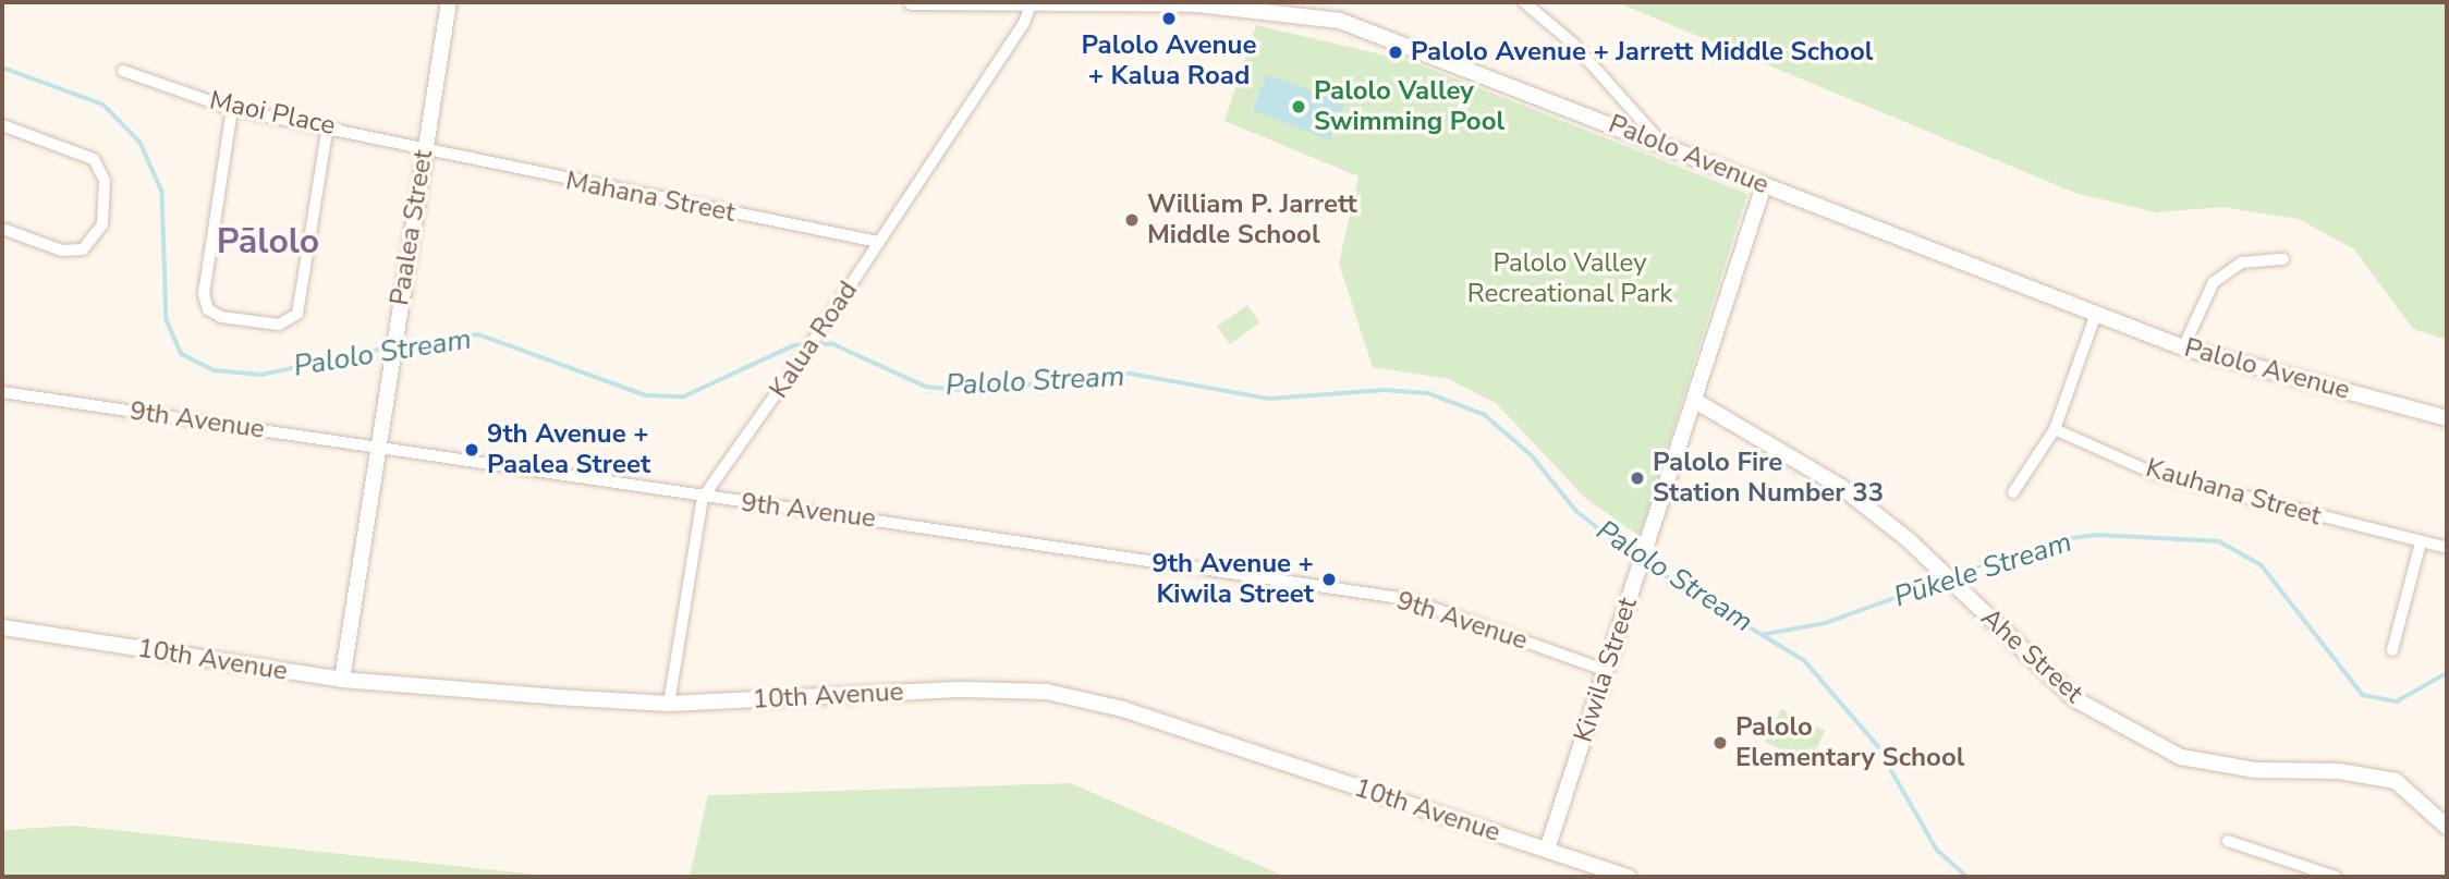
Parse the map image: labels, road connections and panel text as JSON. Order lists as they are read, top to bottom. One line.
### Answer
{"streets":{"street":["Maoi Place","Palolo Avenue","Mahana Street","Paalea Street","Kalua Road","9th Avenue","Kauhana Street","Ahe Street","10th Avenue","Kiwila Street"]},"crossings":[["Maoi Place","Mahana Street"],["Maoi Place","Paalea Street"],["Palolo Avenue","Kalua Road"],["Palolo Avenue","Kiwila Street"],["Mahana Street","Paalea Street"],["Mahana Street","Kalua Road"],["Paalea Street","9th Avenue"],["Paalea Street","10th Avenue"],["Kalua Road","9th Avenue"],["Kalua Road","10th Avenue"],["9th Avenue","Kiwila Street"],["Ahe Street","Kiwila Street"],["10th Avenue","Kiwila Street"]],"districts":["Pālolo"],"water":["Palolo Stream","Pūkele Stream"],"parks":["Palolo Valley Recreational Park"],"places":["Palolo Avenue + Kalua Road","Palolo Avenue + Jarrett Middle School","Palolo Valley Swimming Pool","William P. Jarrett Middle School","9th Avenue + Paalea Street","Palolo Fire Station Number 33","9th Avenue + Kiwila Street","Palolo Elementary School"]}
